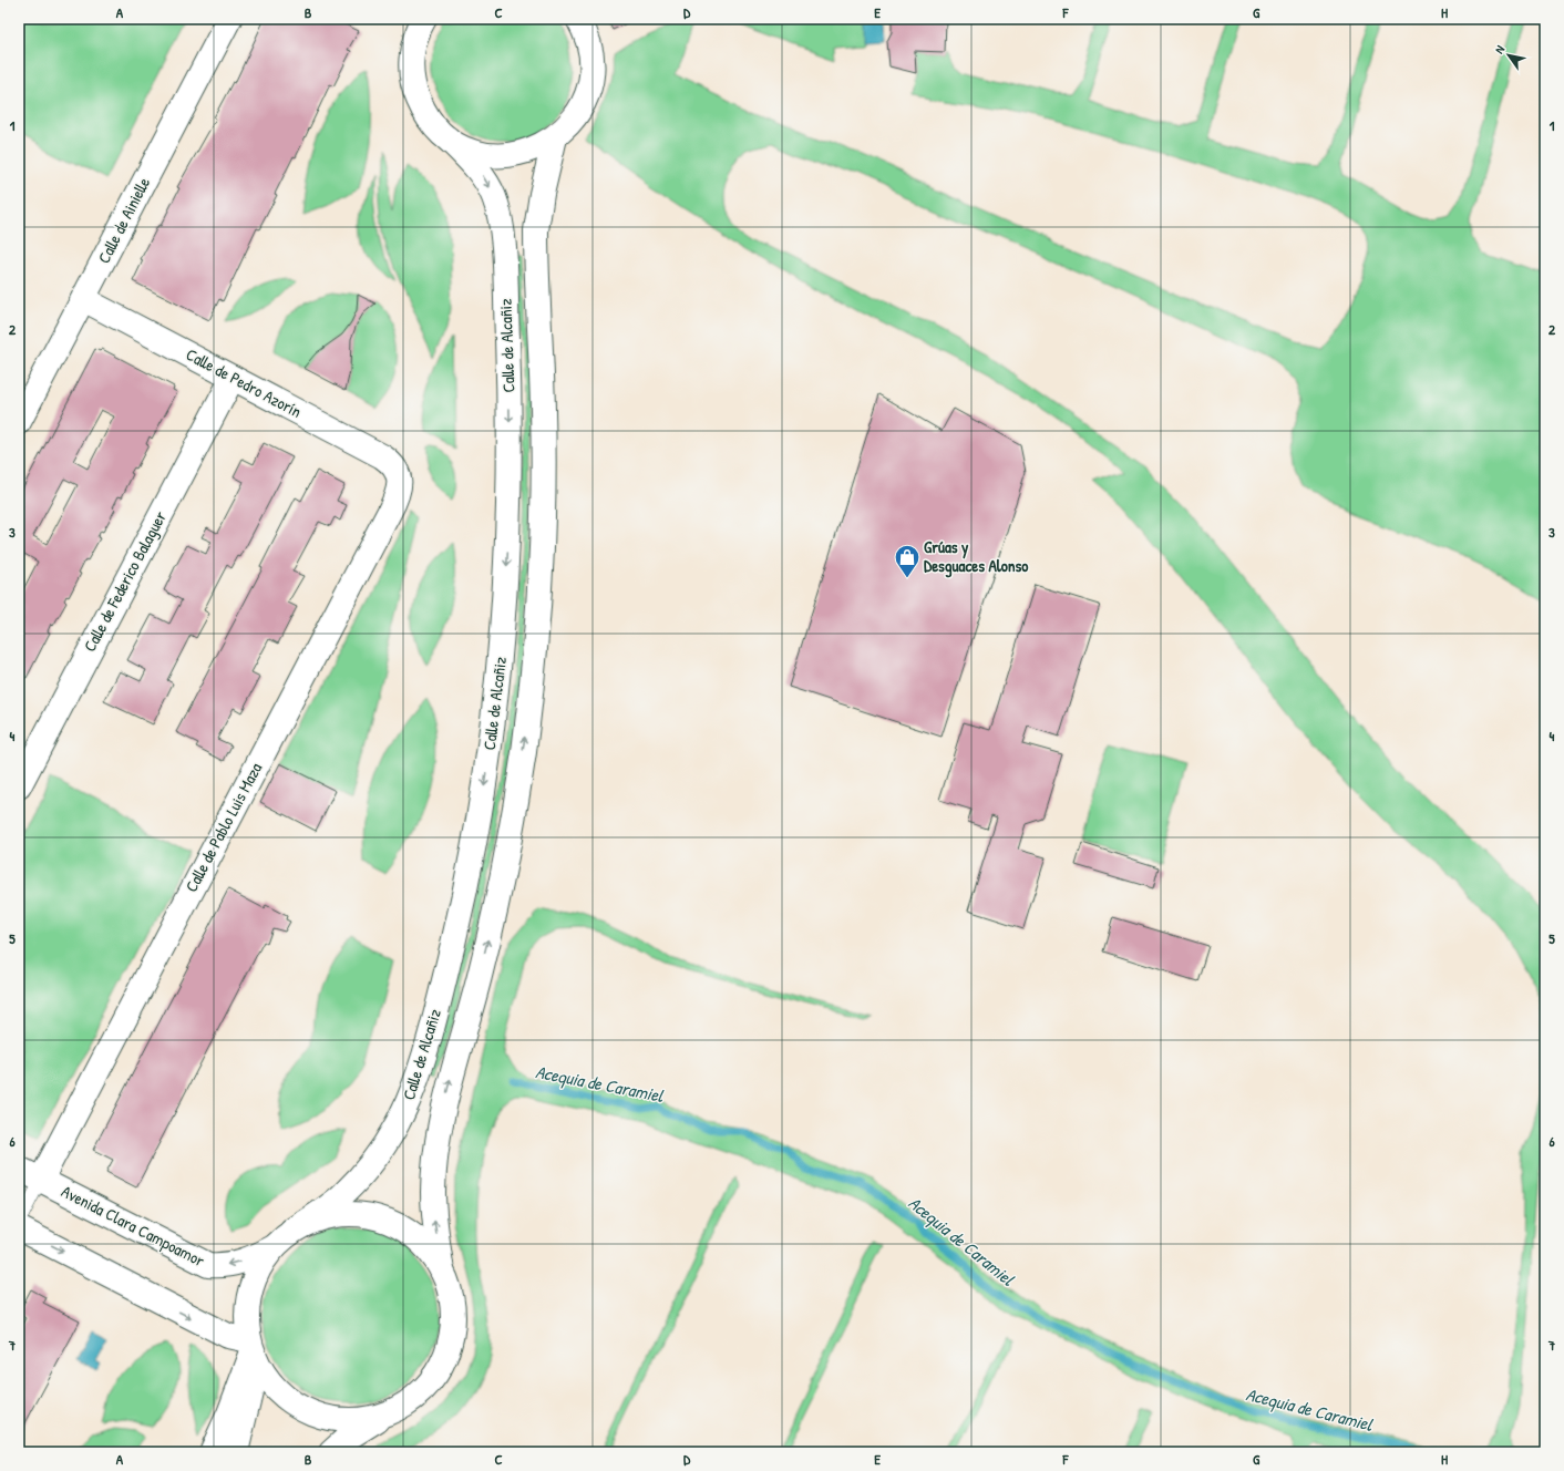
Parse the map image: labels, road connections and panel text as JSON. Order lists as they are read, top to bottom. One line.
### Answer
{"streets":{"main road":["Calle de Ainielle","Calle de Alcañiz","Calle de Pedro Azorín","Calle de Federico Balaguer","Calle de Pablo Luis Maza","Avenida Clara Campoamor"]},"crossings":[["Calle de Ainielle","Calle de Pedro Azorín"],["Calle de Pedro Azorín","Calle de Federico Balaguer"],["Calle de Pedro Azorín","Calle de Pablo Luis Maza"],["Calle de Pablo Luis Maza","Avenida Clara Campoamor"]],"water":["Acequia de Caramiel"],"places":{"shop":["Grúas y Desguaces Alonso"]},"north":"top left","grid":{"columns":["A","B","C","D","E","F","G","H"],"rows":["1","2","3","4","5","6","7"]}}
